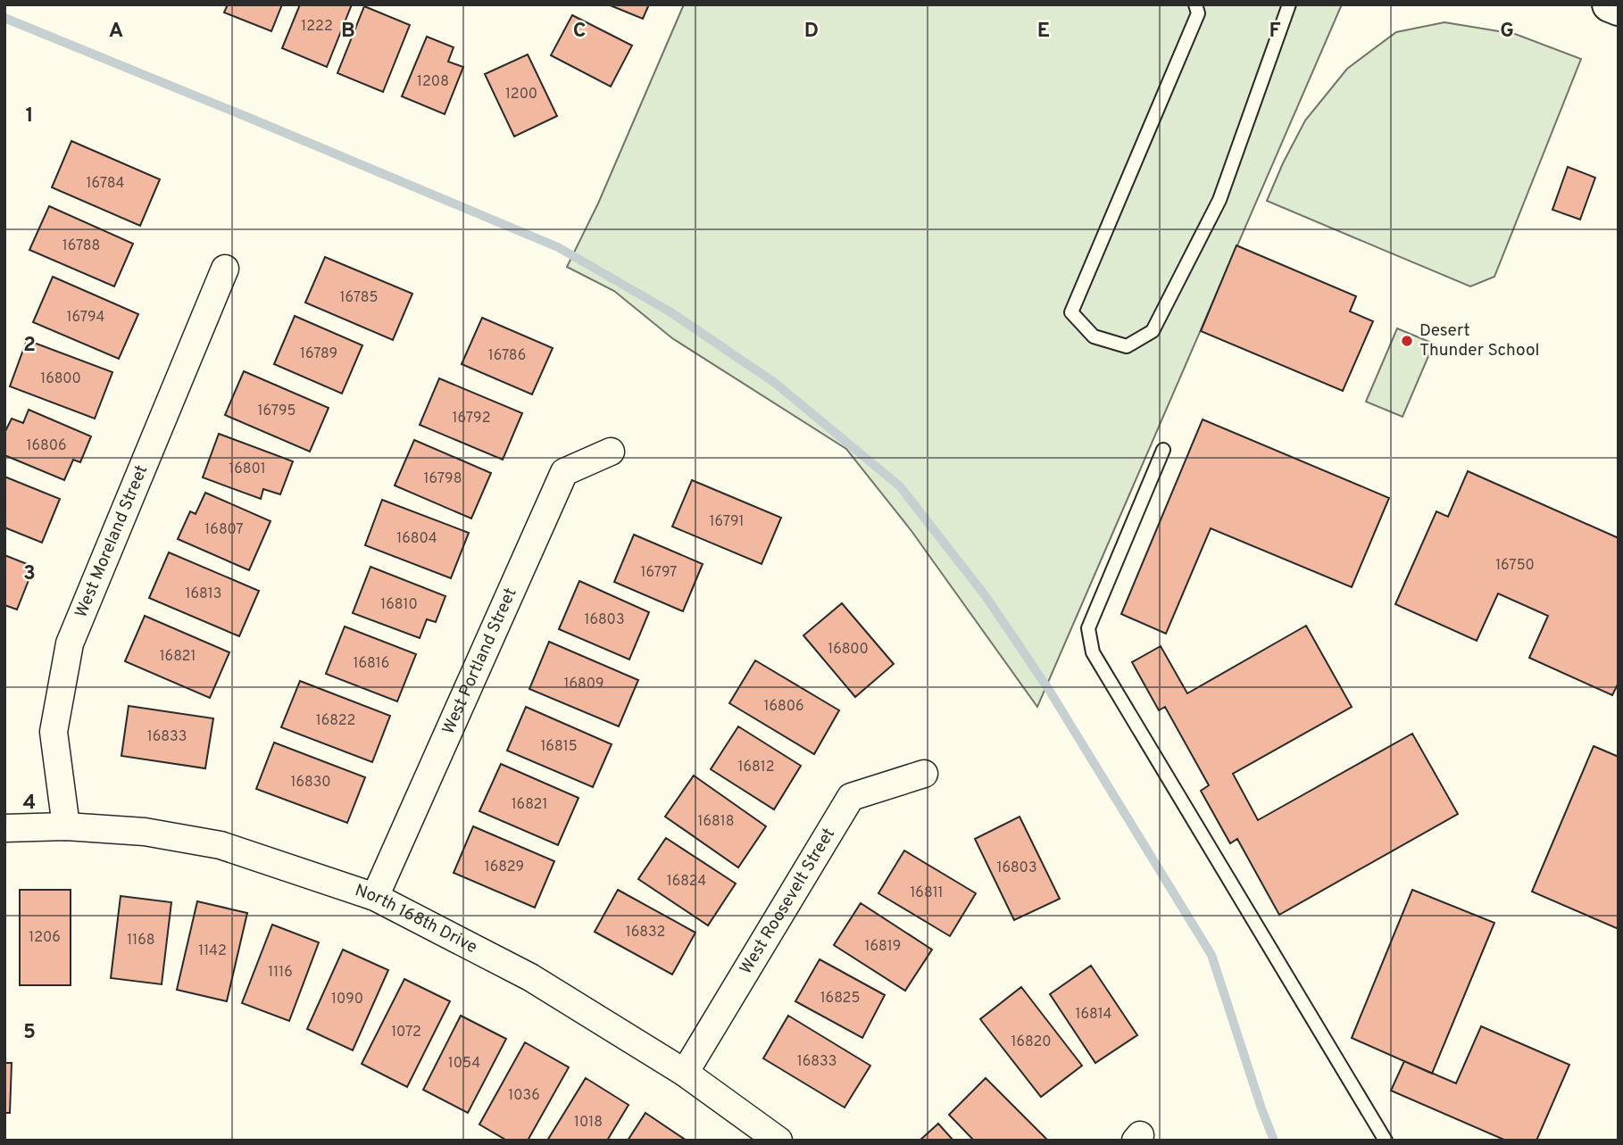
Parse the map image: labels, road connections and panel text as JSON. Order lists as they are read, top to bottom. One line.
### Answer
{"streets":{"street":["West Moreland Street","West Portland Street","West Roosevelt Street","North 168th Drive"]},"crossings":[["West Moreland Street","North 168th Drive"],["West Portland Street","North 168th Drive"],["West Roosevelt Street","North 168th Drive"]],"places":["Desert Thunder School"],"house_numbers":["1222","1208","1200","16784","16788","16785","16794","16789","16786","16800","16795","16792","16806","16801","16798","16791","16807","16804","16750","16797","16813","16810","16803","16800","16821","16816","16809","16806","16822","16833","16815","16812","16830","16821","16818","16829","16803","16824","16811","16832","1206","1168","16819","1142","1116","16825","1090","16814","1072","16820","16833","1054","1036","1018"],"grid":{"columns":["A","B","C","D","E","F","G"],"rows":["1","2","3","4","5"]}}
